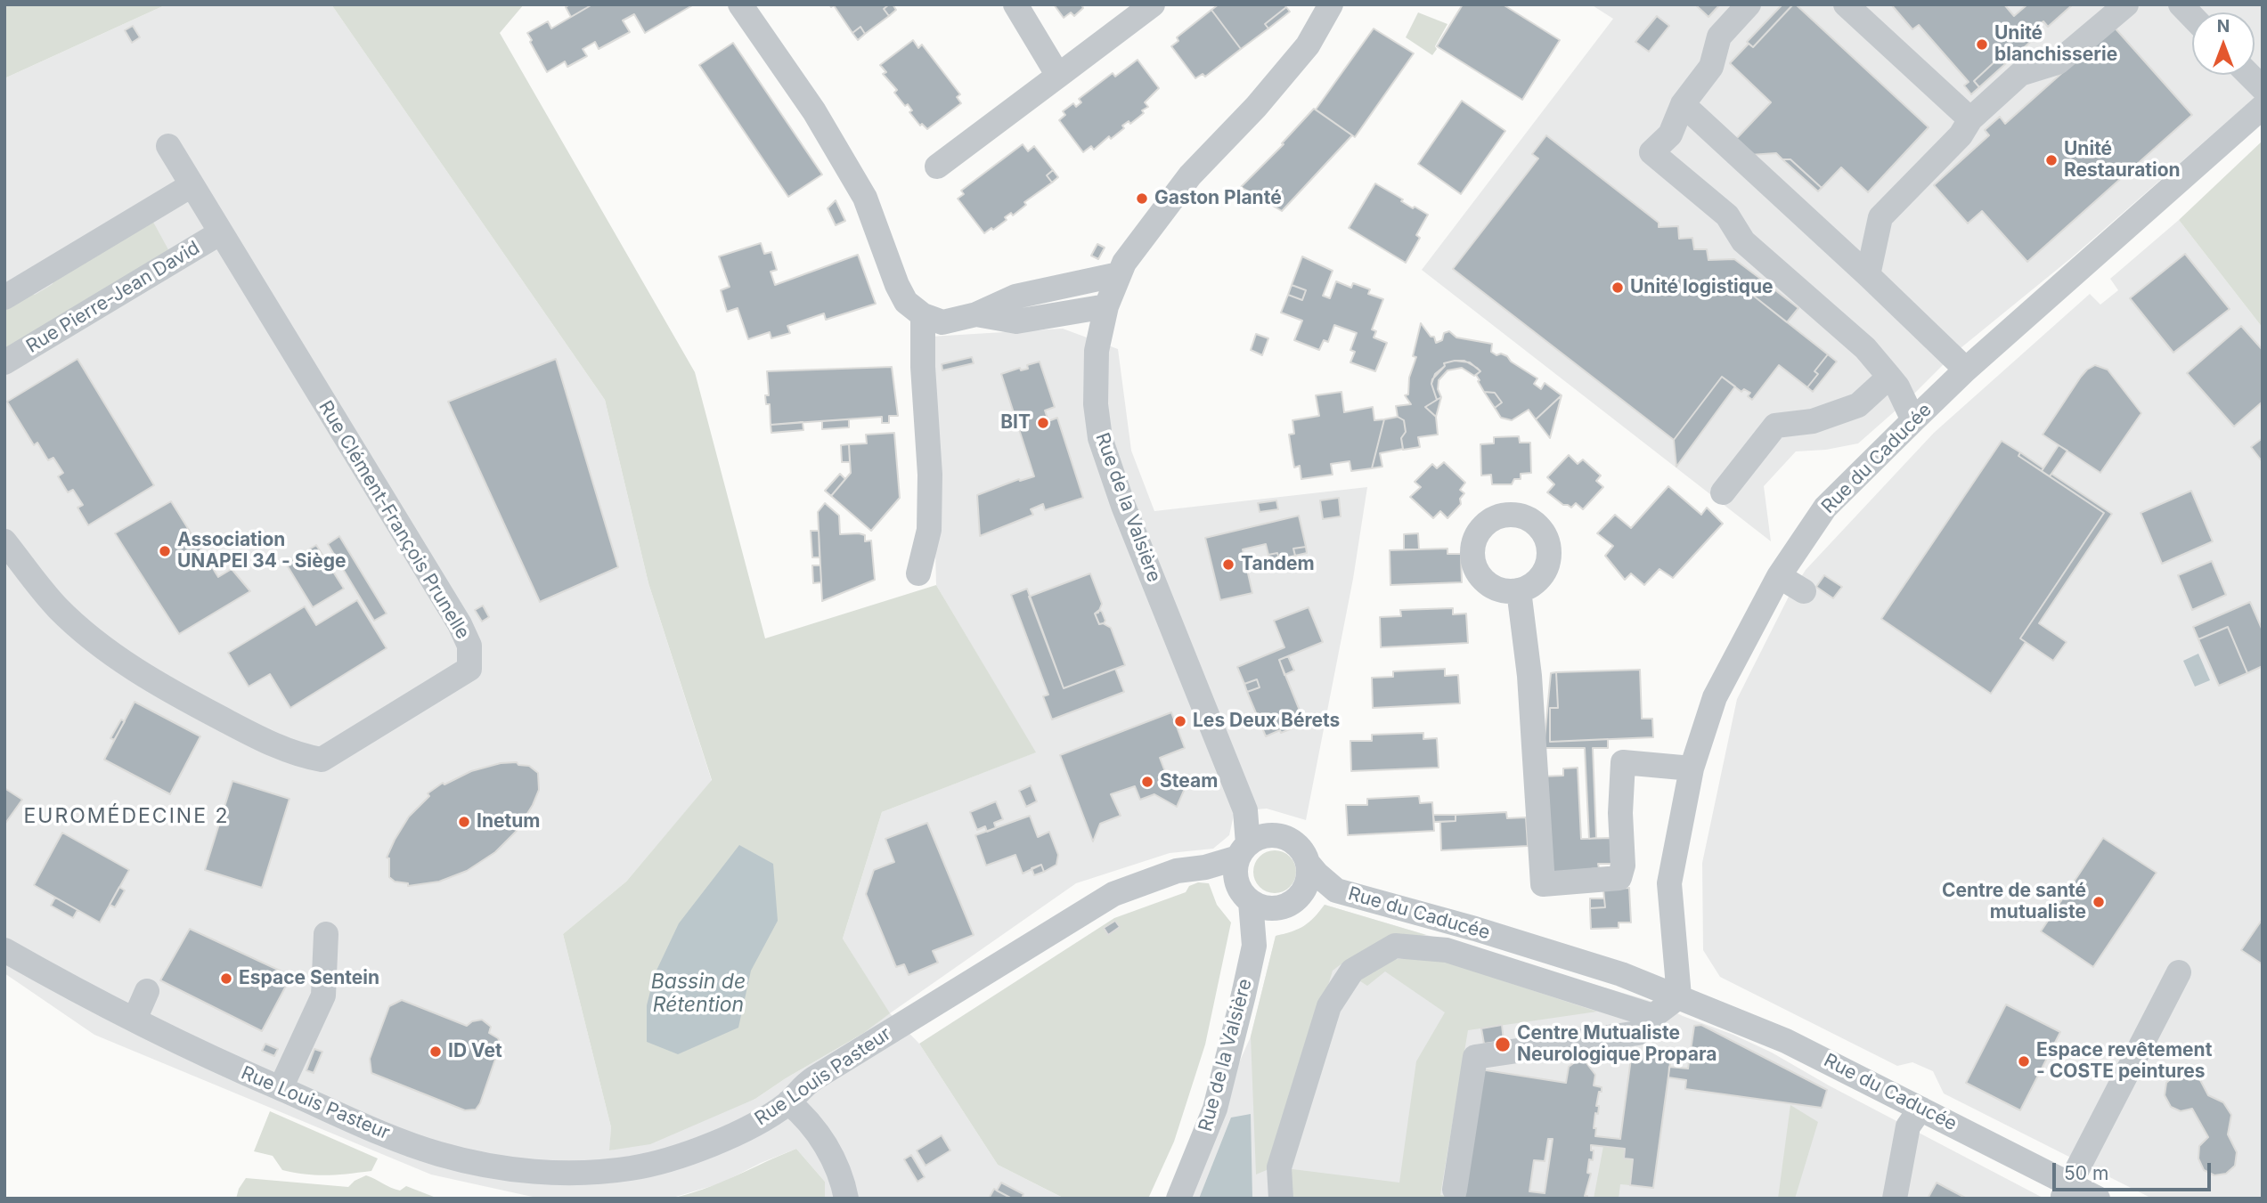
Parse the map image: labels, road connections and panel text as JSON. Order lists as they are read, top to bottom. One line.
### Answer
{"streets":{"street":["Rue Pierre-Jean David","Rue du Caducée","Rue de la Valsière","Rue Clément-François Prunelle","Rue Louis Pasteur"]},"crossings":[["Rue Pierre-Jean David","Rue Clément-François Prunelle"],["Rue du Caducée","Rue de la Valsière"],["Rue du Caducée","Rue Louis Pasteur"],["Rue de la Valsière","Rue Louis Pasteur"]],"districts":["EUROMÉDECINE 2"],"water":["Bassin de Rétention"],"places":["Unité blanchisserie","Unité Restauration","Gaston Planté","Unité logistique","BIT","Association UNAPEI 34 - Siège","Tandem","Les Deux Bérets","Steam","Inetum","Centre de santé mutualiste","Espace Sentein","Centre Mutualiste Neurologique Propara","ID Vet","Espace revêtement - COSTE peintures"],"scale_bar":"50 m","north":"top"}
